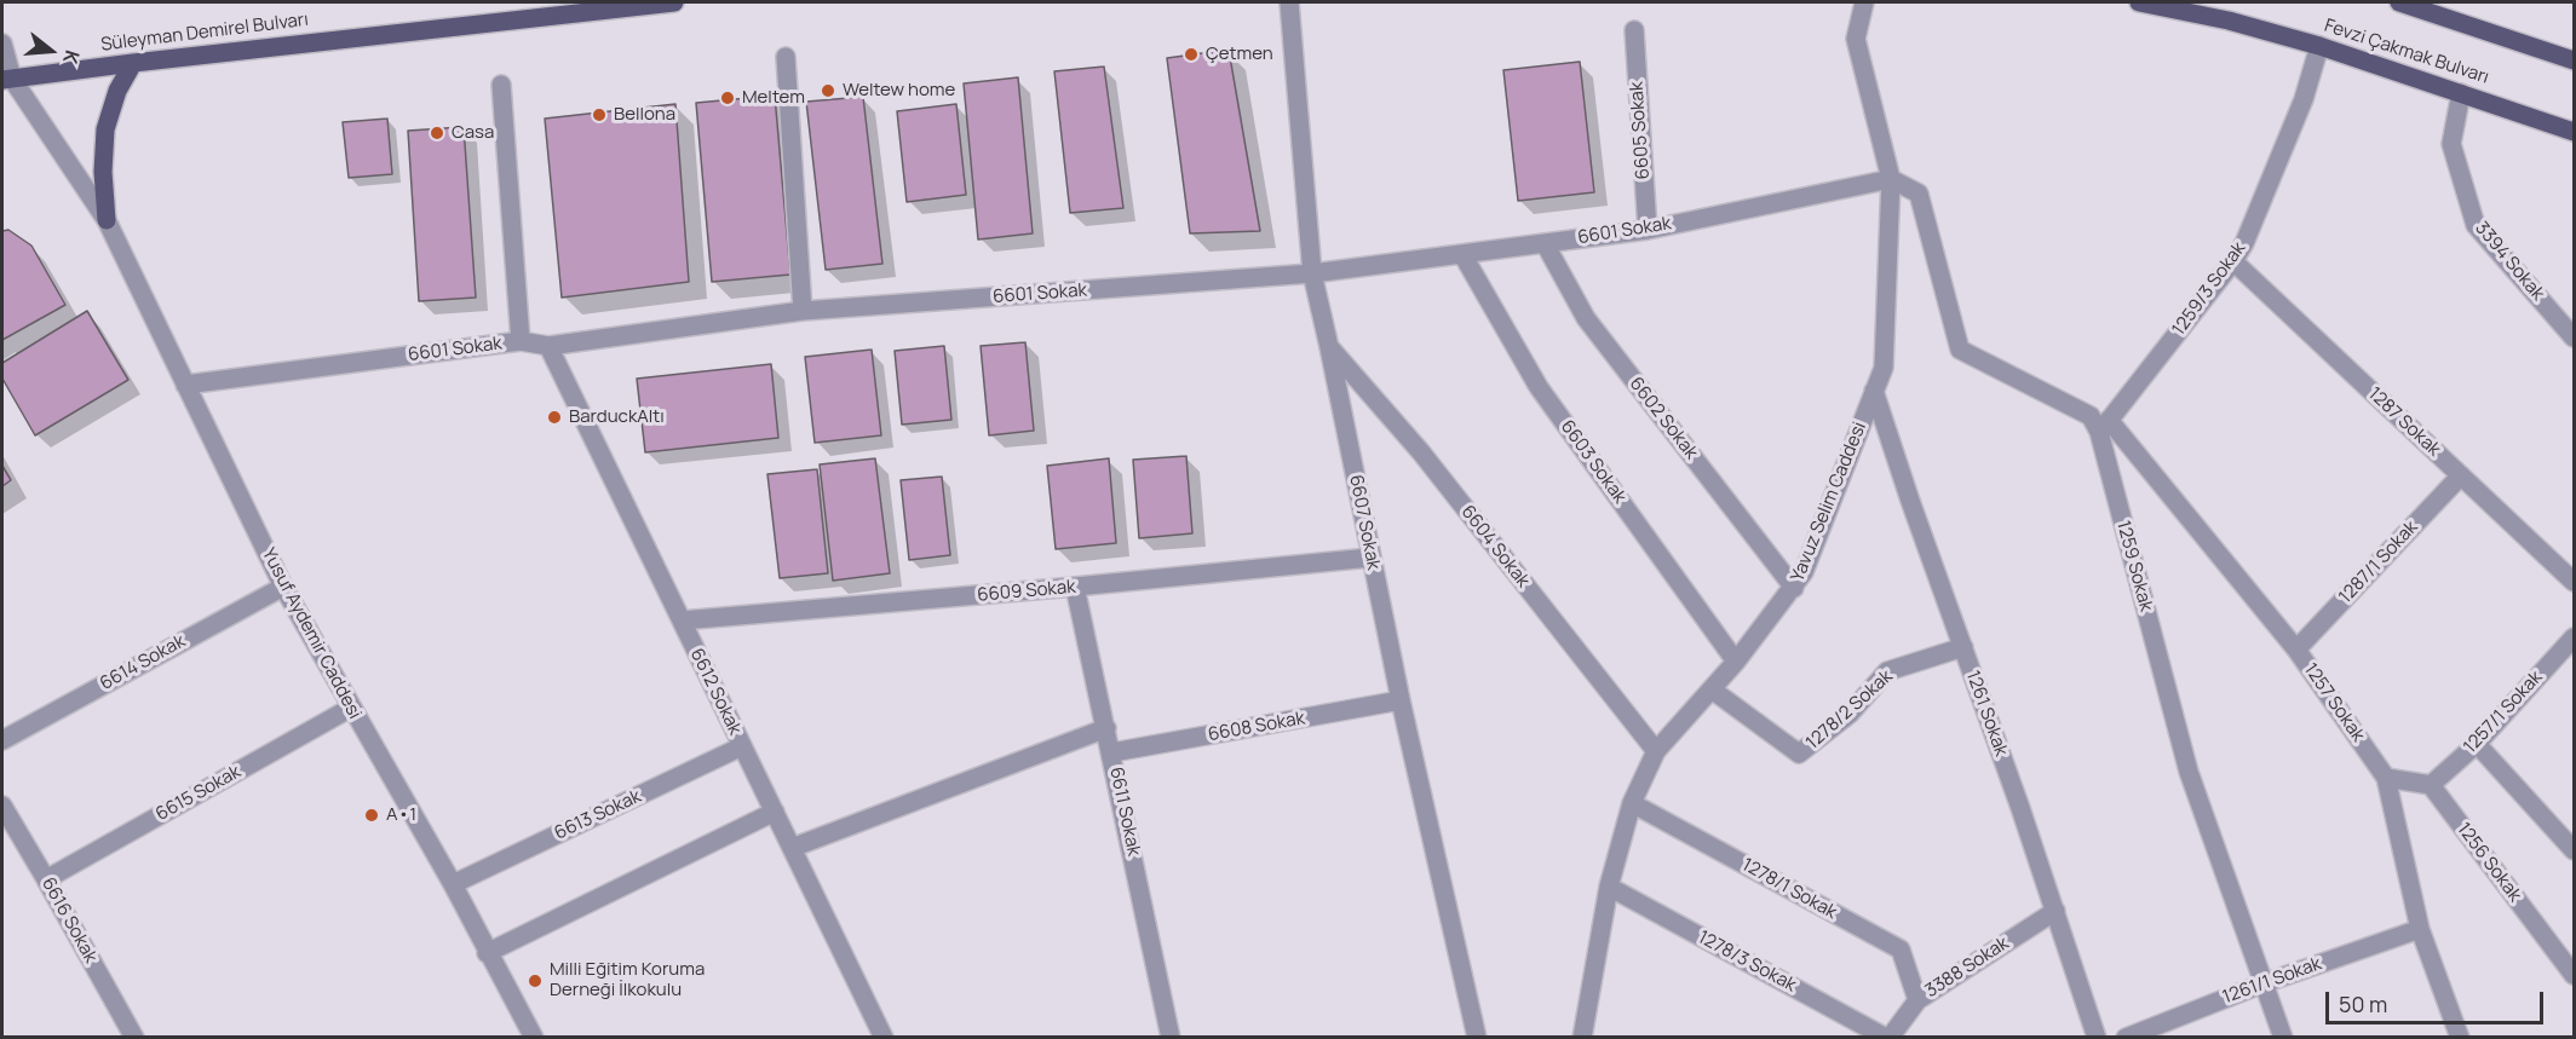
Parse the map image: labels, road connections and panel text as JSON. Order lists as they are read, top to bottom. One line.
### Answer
{"streets":{"main road":["Süleyman Demirel Bulvarı","Fevzi Çakmak Bulvarı"],"street":["6605 Sokak","6601 Sokak","3394 Sokak","1259/3 Sokak","6602 Sokak","1287 Sokak","6603 Sokak","Yavuz Selim Caddesi","6607 Sokak","6604 Sokak","1287/1 Sokak","1259 Sokak","6609 Sokak","Yusuf Aydemir Caddesi","6614 Sokak","6612 Sokak","1257 Sokak","1278/2 Sokak","1257/1 Sokak","1261 Sokak","6608 Sokak","6615 Sokak","6611 Sokak","6613 Sokak","1256 Sokak","1278/1 Sokak","6616 Sokak","1278/3 Sokak","3388 Sokak","1261/1 Sokak"]},"crossings":[["Süleyman Demirel Bulvarı","Yusuf Aydemir Caddesi"],["Fevzi Çakmak Bulvarı","3394 Sokak"],["Fevzi Çakmak Bulvarı","1259/3 Sokak"],["6605 Sokak","6601 Sokak"],["6601 Sokak","6602 Sokak"],["6601 Sokak","6603 Sokak"],["6601 Sokak","Yavuz Selim Caddesi"],["6601 Sokak","6607 Sokak"],["6601 Sokak","Yusuf Aydemir Caddesi"],["6601 Sokak","6612 Sokak"],["1259/3 Sokak","1287 Sokak"],["1259/3 Sokak","1259 Sokak"],["1259/3 Sokak","1257 Sokak"],["6602 Sokak","Yavuz Selim Caddesi"],["1287 Sokak","1287/1 Sokak"],["6603 Sokak","Yavuz Selim Caddesi"],["Yavuz Selim Caddesi","6604 Sokak"],["Yavuz Selim Caddesi","1278/2 Sokak"],["Yavuz Selim Caddesi","1261 Sokak"],["Yavuz Selim Caddesi","1278/1 Sokak"],["Yavuz Selim Caddesi","1278/3 Sokak"],["6607 Sokak","6604 Sokak"],["6607 Sokak","6609 Sokak"],["6607 Sokak","6608 Sokak"],["1287/1 Sokak","1257 Sokak"],["1259 Sokak","1257 Sokak"],["1259 Sokak","1261/1 Sokak"],["6609 Sokak","6612 Sokak"],["6609 Sokak","6611 Sokak"],["Yusuf Aydemir Caddesi","6614 Sokak"],["Yusuf Aydemir Caddesi","6615 Sokak"],["Yusuf Aydemir Caddesi","6613 Sokak"],["6612 Sokak","6613 Sokak"],["1257 Sokak","1261/1 Sokak"],["1278/2 Sokak","1261 Sokak"],["1257/1 Sokak","1256 Sokak"],["1261 Sokak","3388 Sokak"],["6608 Sokak","6611 Sokak"],["6615 Sokak","6616 Sokak"],["1278/1 Sokak","3388 Sokak"],["1278/3 Sokak","3388 Sokak"]],"places":["Çetmen","Weltew home","Meltem","Bellona","Casa","BarduckAltı","A•1","Milli Eğitim Koruma Derneği İlkokulu"],"scale_bar":"50 m","north":"right"}
